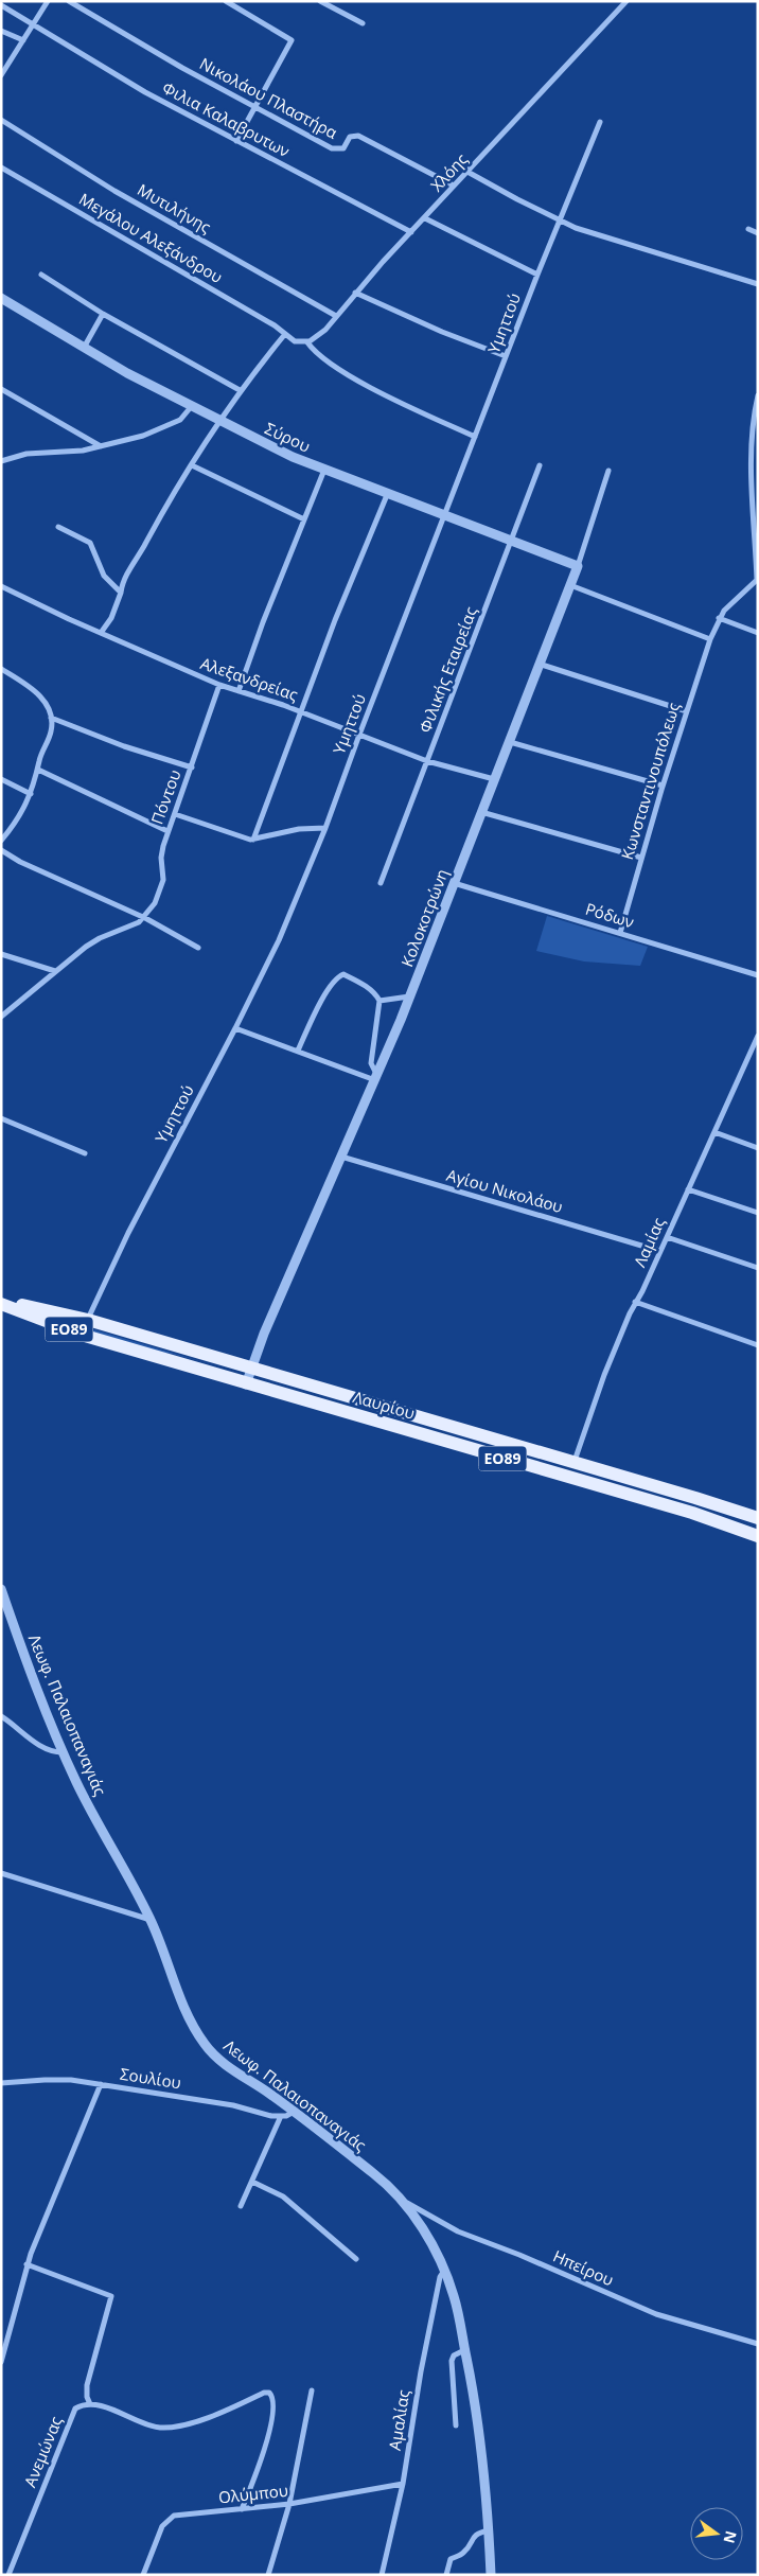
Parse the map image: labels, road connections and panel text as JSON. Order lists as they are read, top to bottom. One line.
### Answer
{"streets":{"main road":["ΕΟ89","Λαυρίου"],"street":["Νικολάου Πλαστήρα","Φιλια Καλαβρυτων","Χλόης","Μυτιλήνης","Μεγάλου Αλεξάνδρου","Υμηττού","Σύρου","Φιλικής Εταιρείας","Αλεξανδρείας","Κωνσταντινουπόλεως","Πόντου","Ρόδων","Κολοκοτρώνη","Αγίου Νικολάου","Λαμίας","Λεωφ. Παλαιοπαναγιάς","Σουλίου","Ηπείρου","Αμαλίας","Ανεμώνας","Ολύμπου"]},"crossings":[["Νικολάου Πλαστήρα","Χλόης"],["Φιλια Καλαβρυτων","Χλόης"],["Χλόης","Μυτιλήνης"],["Υμηττού","Σύρου"],["Υμηττού","Αλεξανδρείας"],["Υμηττού","Λαυρίου"],["Σύρου","Φιλικής Εταιρείας"],["Σύρου","Κολοκοτρώνη"],["Φιλικής Εταιρείας","Αλεξανδρείας"],["Αλεξανδρείας","Πόντου"],["Αλεξανδρείας","Κολοκοτρώνη"],["Κωνσταντινουπόλεως","Ρόδων"],["Ρόδων","Κολοκοτρώνη"],["Κολοκοτρώνη","Αγίου Νικολάου"],["Κολοκοτρώνη","Λαυρίου"],["Αγίου Νικολάου","Λαμίας"],["Λαμίας","Λαυρίου"],["Λεωφ. Παλαιοπαναγιάς","Ηπείρου"],["Λεωφ. Παλαιοπαναγιάς","Αμαλίας"],["Αμαλίας","Ολύμπου"]],"north":"right"}
